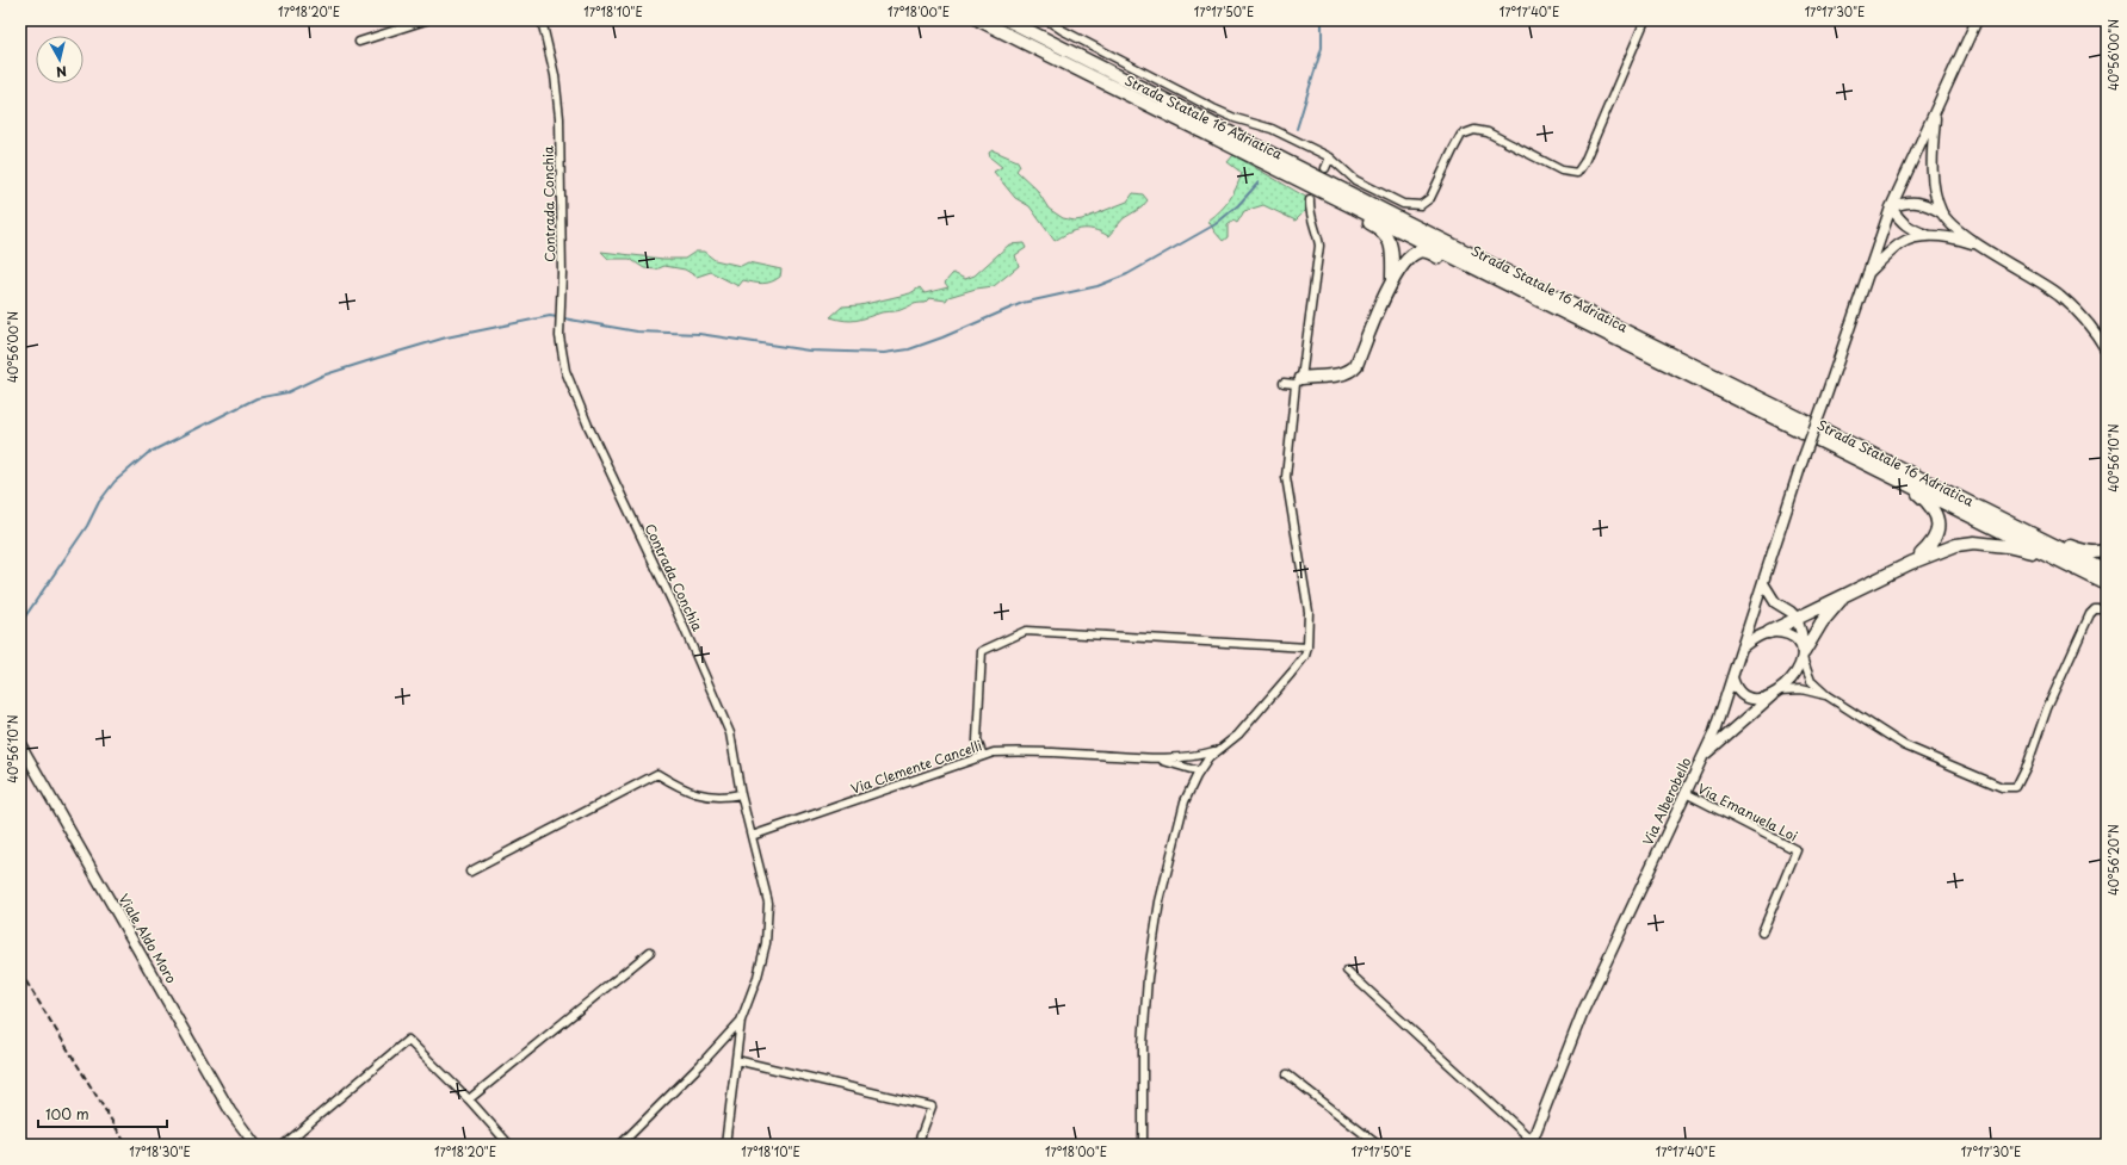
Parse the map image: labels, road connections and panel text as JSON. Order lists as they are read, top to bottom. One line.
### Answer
{"streets":{"highway":["Strada Statale 16 Adriatica"],"main road":["Via Alberobello","Viale Aldo Moro"],"street":["Contrada Conchia","Via Clemente Cancelli","Via Emanuela Loi"]},"crossings":[["Contrada Conchia","Via Clemente Cancelli"],["Via Alberobello","Via Emanuela Loi"]],"scale_bar":"100 m","north":"bottom","coordinates":["17°18'20\"E","17°18'10\"E","17°18'00\"E","17°17'50\"E","17°17'40\"E","17°17'30\"E","40°56'00\"N","40°56'10\"N","40°56'20\"N","17°18'30\"E"]}
